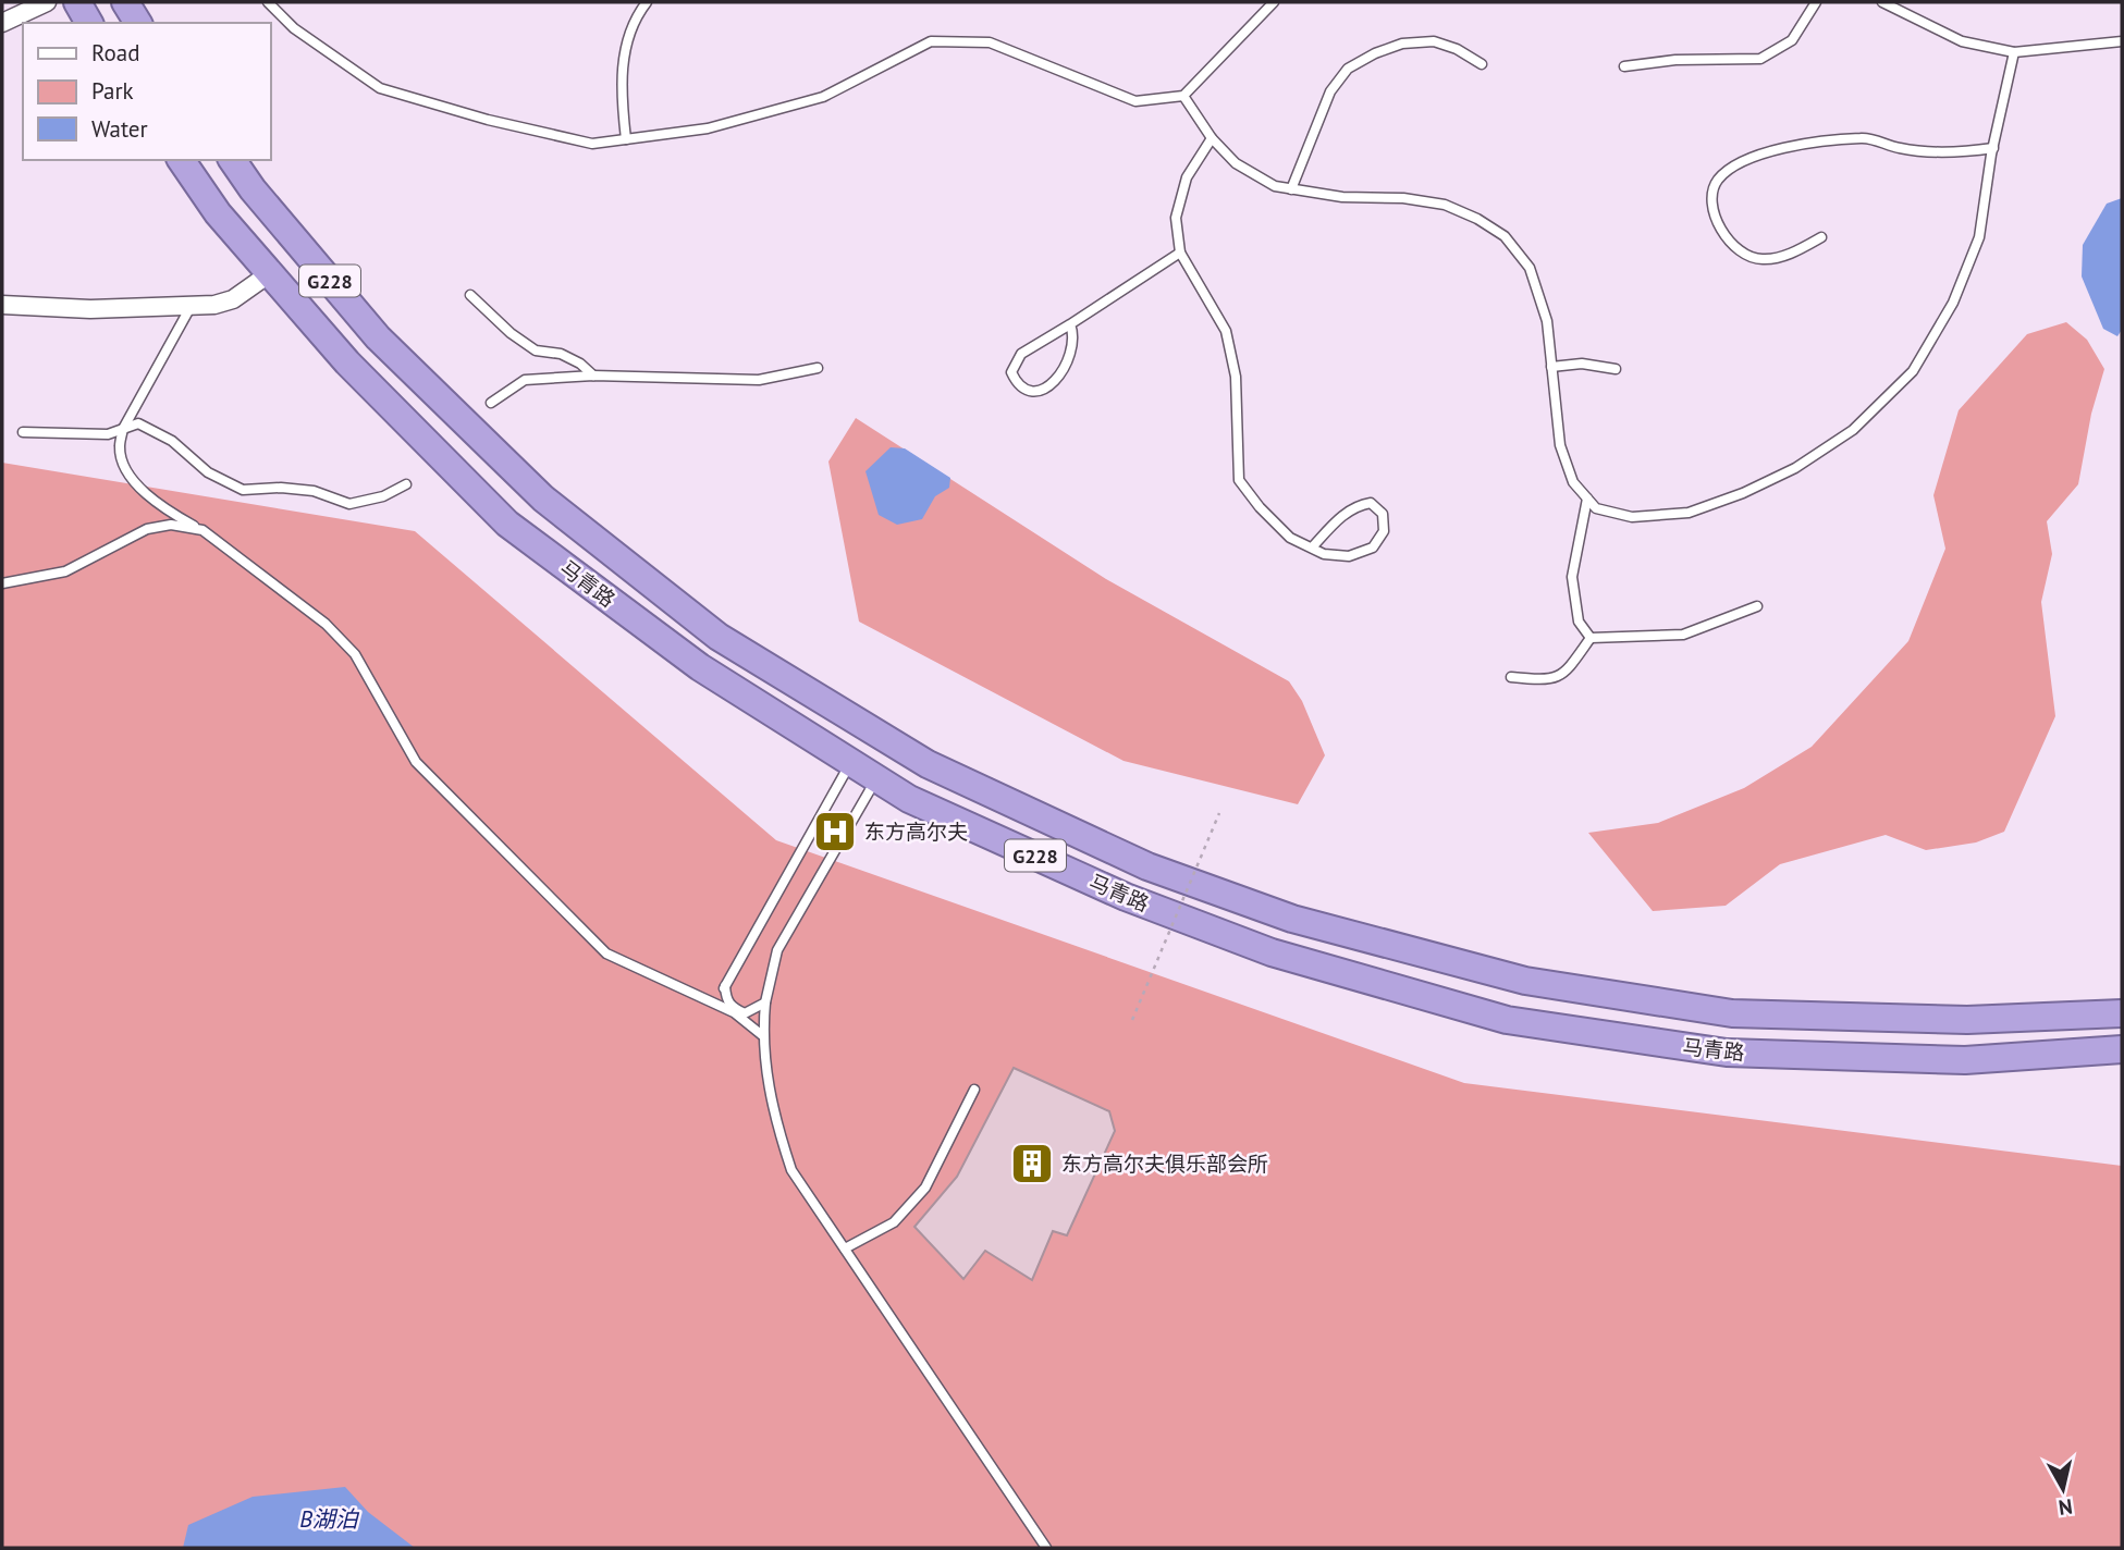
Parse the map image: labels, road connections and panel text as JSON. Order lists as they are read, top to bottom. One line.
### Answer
{"streets":{"highway":["G228","马青路"]},"water":["B湖泊"],"places":{"hospital":["东方高尔夫"],"building":["东方高尔夫俱乐部会所"]},"legend":["Road","Park","Water"],"north":"bottom"}
